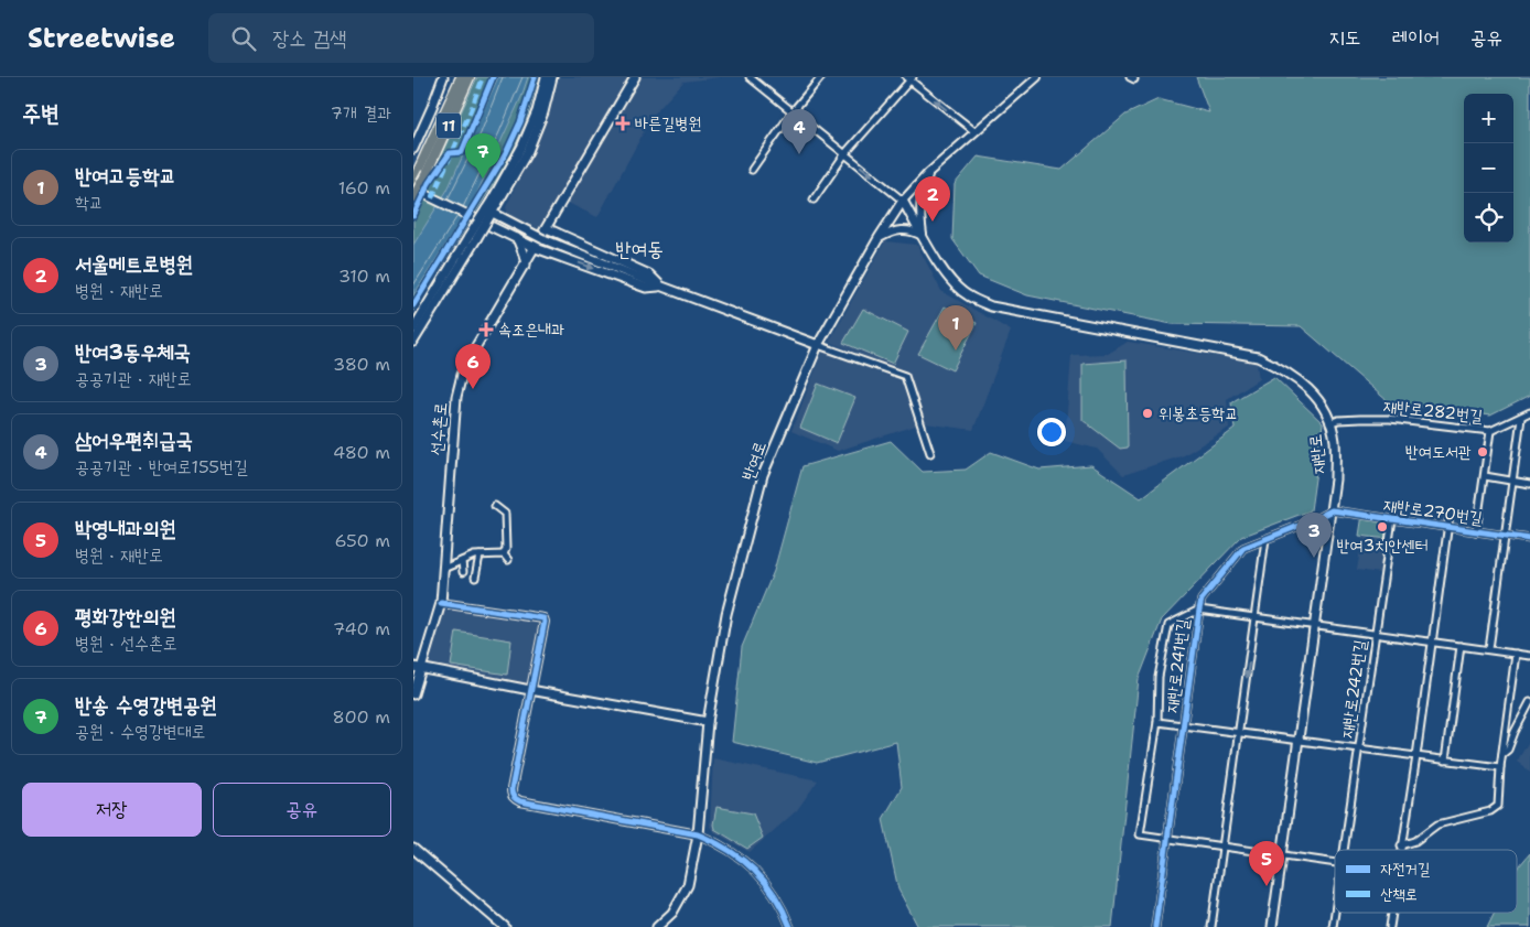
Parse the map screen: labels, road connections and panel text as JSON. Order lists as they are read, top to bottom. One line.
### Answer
{"streets":{"highway":["11"],"main road":["선수촌로","재반로","반여로"],"street":["재반로282번길","재반로270번길","재반로241번길","재반로242번길"]},"crossings":[["재반로282번길","재반로"],["재반로282번길","재반로270번길"],["재반로","반여로"],["재반로","재반로270번길"],["재반로","재반로241번길"],["재반로","재반로242번길"],["재반로270번길","재반로242번길"],["재반로241번길","재반로242번길"]],"districts":["반여동"],"places":{"health":["바른길병원","속조은내과"],"other":["위봉초등학교","반여도서관","반여3치안센터"]},"legend":["자전거길","산책로"],"page":{"header":"Streetwise","search":"장소 검색","nav":["지도","레이어","공유"],"heading":["주변","7개 결과"],"map_buttons":["+","−"],"pins":["4","7","2","1","6","3","5"],"list":[{"mark":"1","name":"반여고등학교","note":"학교","value":"160 m"},{"mark":"2","name":"서울메트로병원","note":"병원 · 재반로","value":"310 m"},{"mark":"3","name":"반여3동우체국","note":"공공기관 · 재반로","value":"380 m"},{"mark":"4","name":"삼어우편취급국","note":"공공기관 · 반여로155번길","value":"480 m"},{"mark":"5","name":"박영내과의원","note":"병원 · 재반로","value":"650 m"},{"mark":"6","name":"평화강한의원","note":"병원 · 선수촌로","value":"740 m"},{"mark":"7","name":"반송 수영강변공원","note":"공원 · 수영강변대로","value":"800 m"}],"buttons":["저장","공유"]}}
